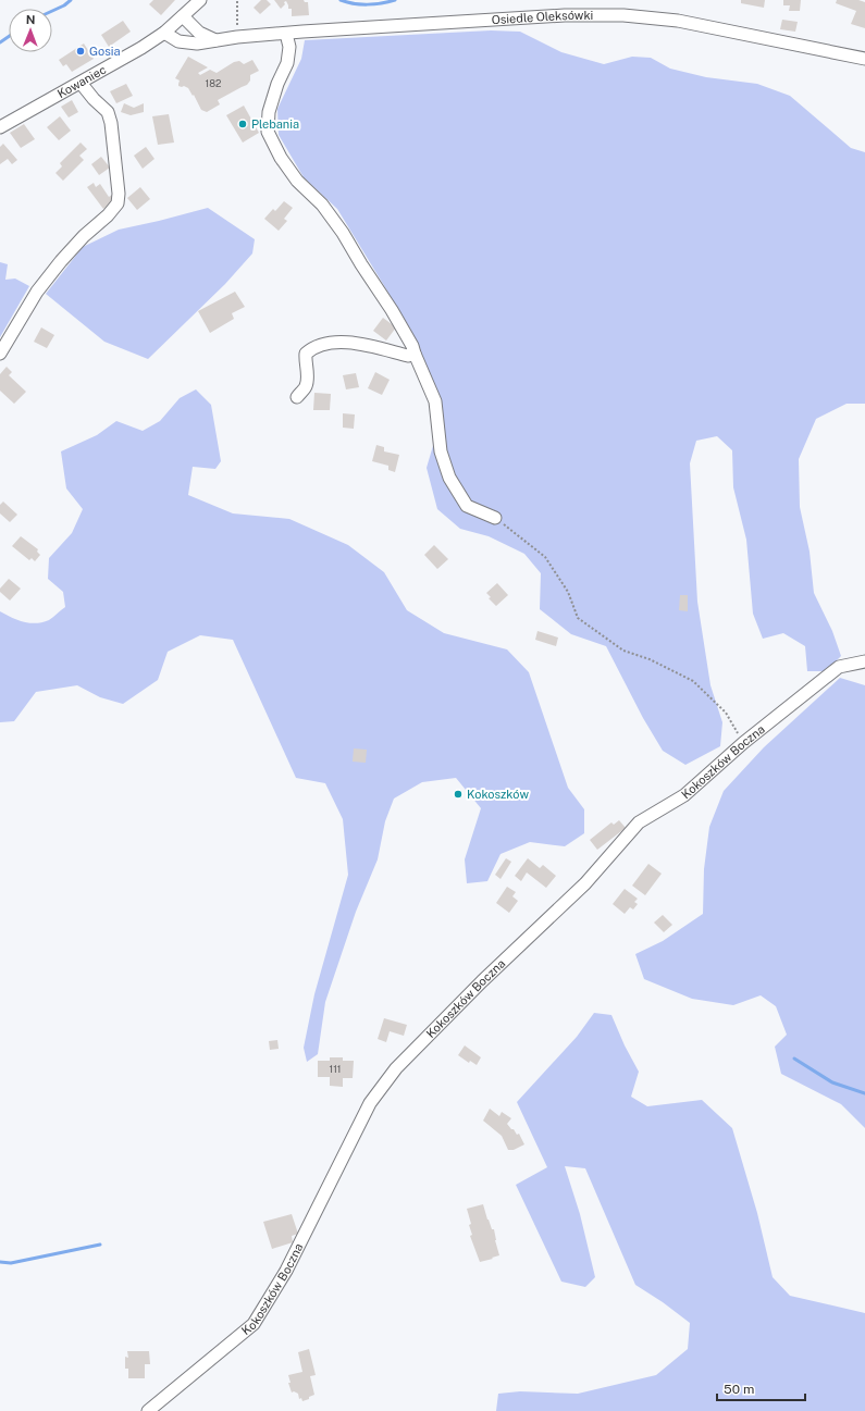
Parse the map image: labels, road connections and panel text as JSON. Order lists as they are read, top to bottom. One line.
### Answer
{"streets":{"street":["Osiedle Oleksówki","Kowaniec","Kokoszków Boczna"]},"crossings":[["Osiedle Oleksówki","Kowaniec"]],"places":["Gosia","Plebania","Kokoszków"],"house_numbers":["182","111"],"scale_bar":"50 m","north":"top"}
